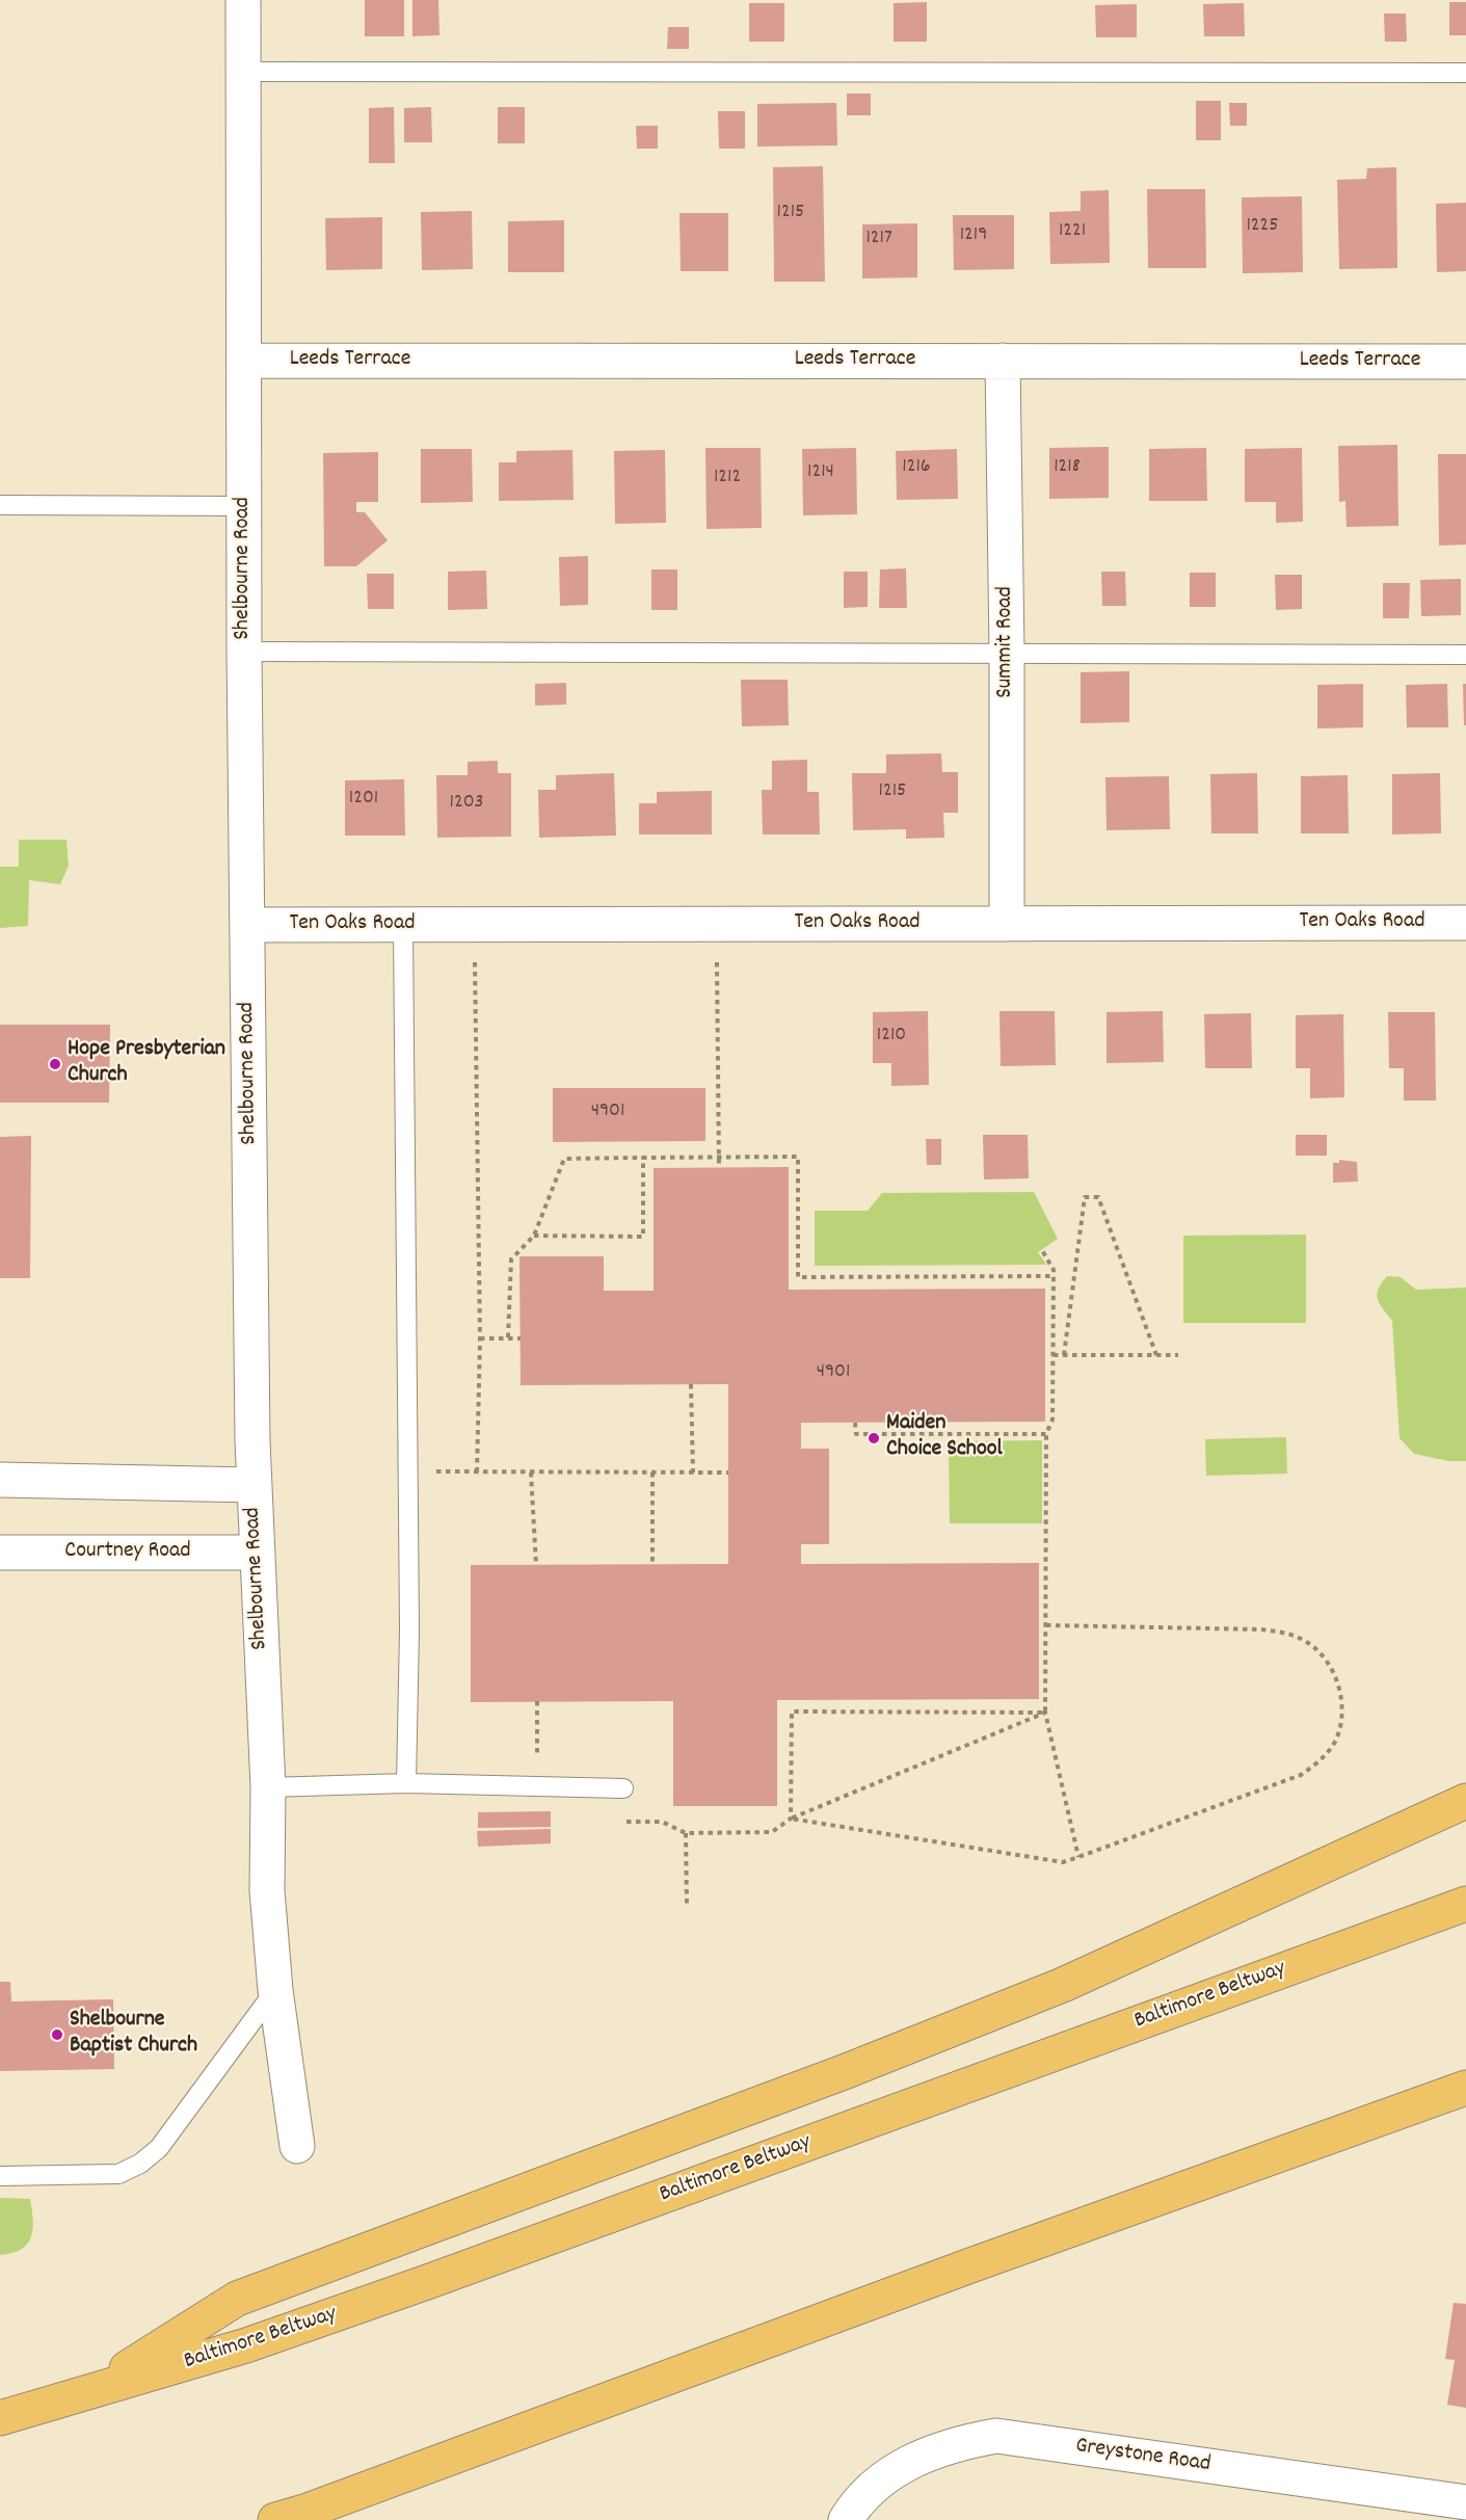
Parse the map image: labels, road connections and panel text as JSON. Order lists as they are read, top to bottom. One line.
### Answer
{"streets":{"highway":["Baltimore Beltway"],"street":["Leeds Terrace","Shelbourne Road","Summit Road","Ten Oaks Road","Courtney Road","Greystone Road"]},"crossings":[["Leeds Terrace","Shelbourne Road"],["Leeds Terrace","Summit Road"],["Shelbourne Road","Ten Oaks Road"],["Shelbourne Road","Courtney Road"],["Summit Road","Ten Oaks Road"]],"places":["Hope Presbyterian Church","Maiden Choice School","Shelbourne Baptist Church"],"house_numbers":["1215","1225","1221","1219","1217","1216","1218","1214","1212","1215","1201","1203","1210","4901","4901"]}
